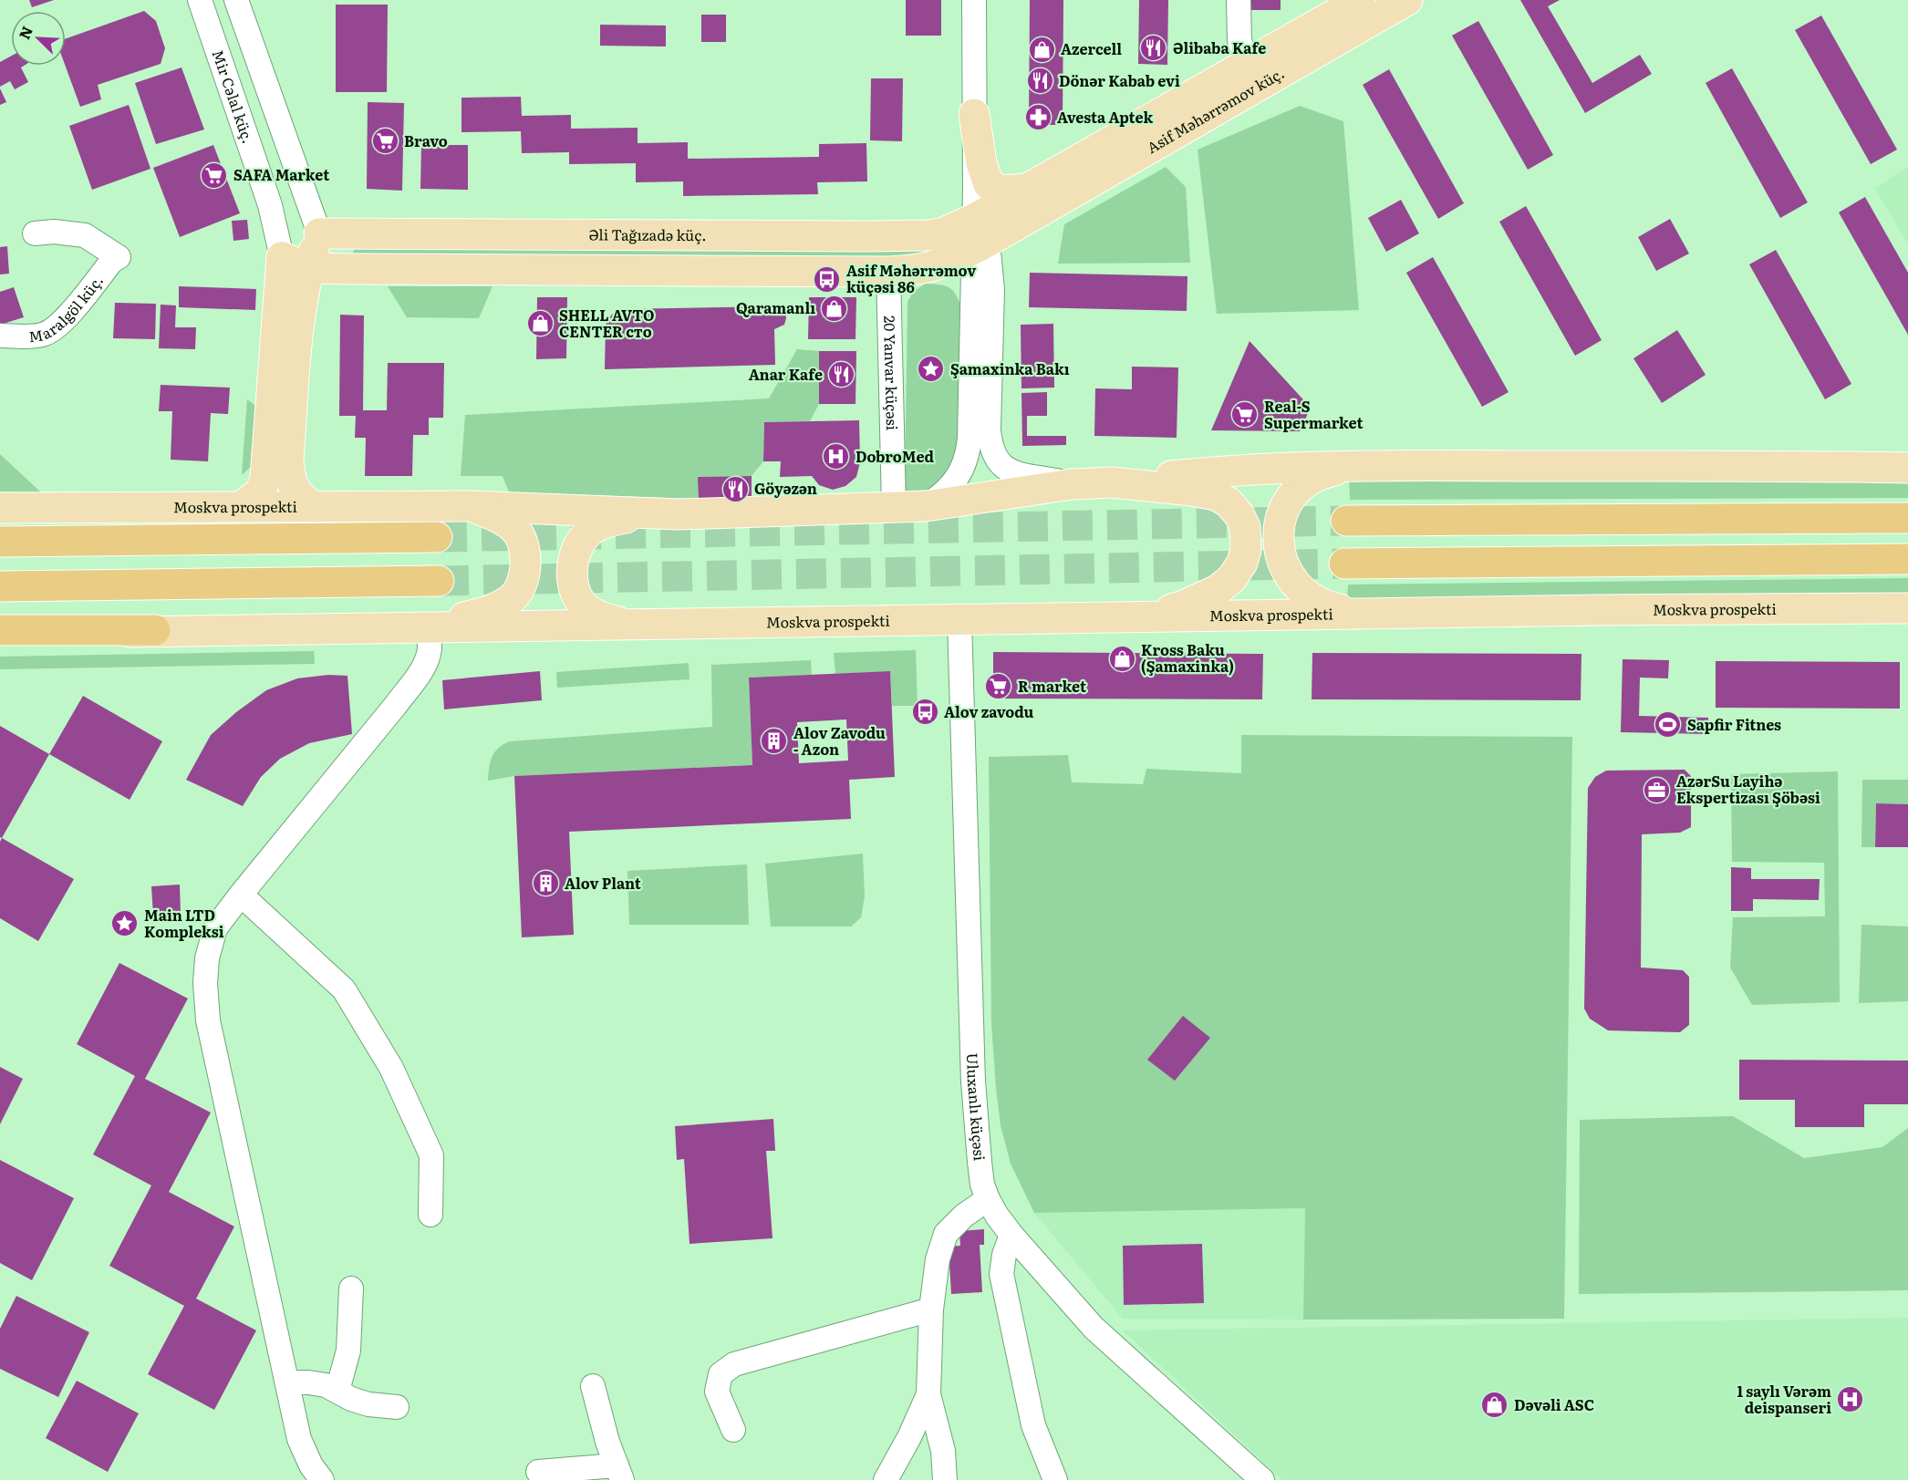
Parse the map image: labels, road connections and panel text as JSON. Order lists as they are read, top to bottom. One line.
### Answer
{"streets":{"main road":["Asif Məhərrəmov küç.","Əli Tağızadə küç.","Moskva prospekti"],"street":["Mir Cəlal küç.","Maralgöl küç.","20 Yanvar küçəsi","Uluxanlı küçəsi"]},"crossings":[["Moskva prospekti","Uluxanlı küçəsi"]],"places":{"restaurant":["Əlibaba Kafe","Dönər Kabab evi","Anar Kafe","Göyəzən"],"shop":["Azercell","Qaramanlı","SHELL AVTO CENTER сто","Kross Baku (Şamaxinka)","Dəvəli ASC"],"pharmacy":["Avesta Aptek"],"supermarket":["Bravo","SAFA Market","Real-S Supermarket","R market"],"bus stop":["Asif Məhərrəmov küçəsi 86","Alov zavodu"],"place":["Şamaxinka Bakı","Main LTD Kompleksi"],"hospital":["DobroMed","1 saylı Vərəm deispanseri"],"sports":["Sapfir Fitnes"],"building":["Alov Zavodu - Azon","Alov Plant"],"office":["AzərSu Layihə Ekspertizası Şöbəsi"]},"north":"top left"}
